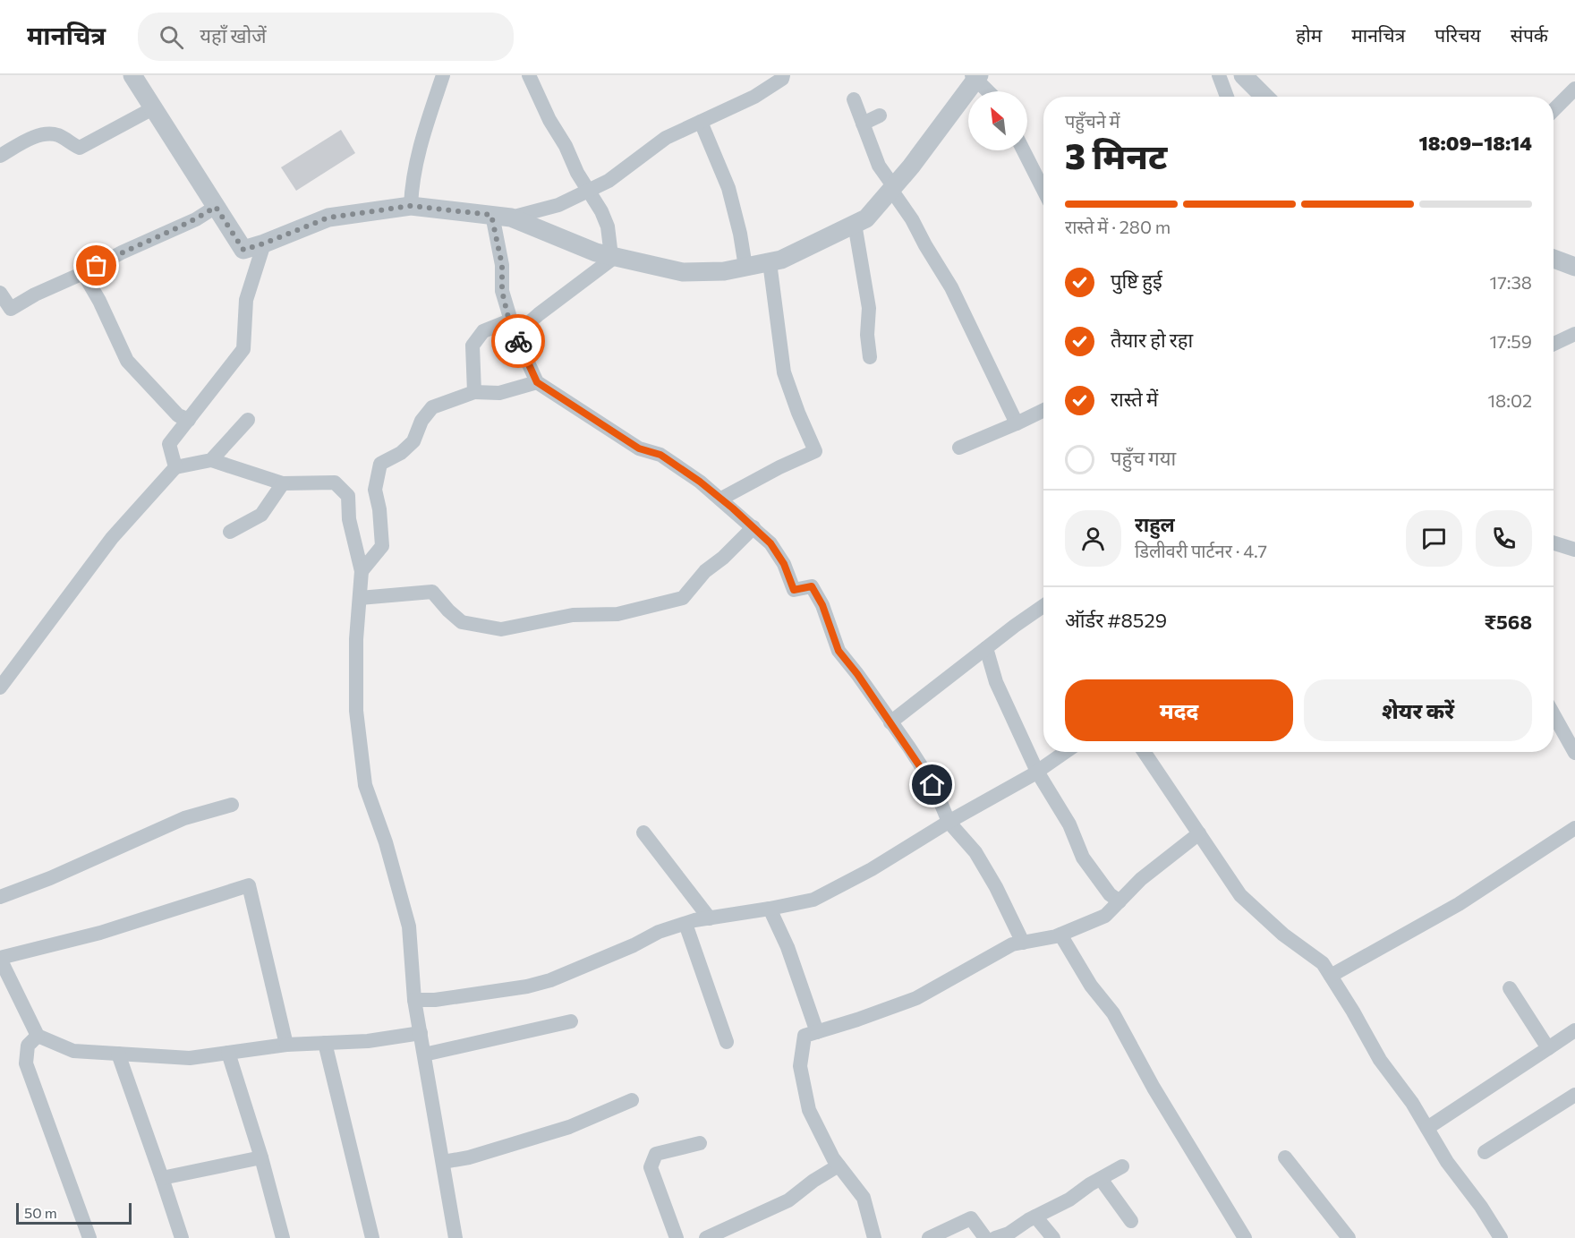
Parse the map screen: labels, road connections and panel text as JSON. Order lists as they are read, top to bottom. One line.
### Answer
{"scale_bar":"50 m","north":"top left","page":{"header":"मानचित्र","search":"यहाँ खोजें","nav":["होम","मानचित्र","परिचय","संपर्क"],"heading":["3 मिनट","पहुँचने में","18:09–18:14"],"panel":["राहुल","डिलीवरी पार्टनर · 4.7","ऑर्डर #8529","₹568"],"bar":"रास्ते में · 280 m","list":[["पुष्टि हुई","17:38"],["तैयार हो रहा","17:59"],["रास्ते में","18:02"],"पहुँच गया"],"buttons":["मदद","शेयर करें"],"scale":"50 m"}}
